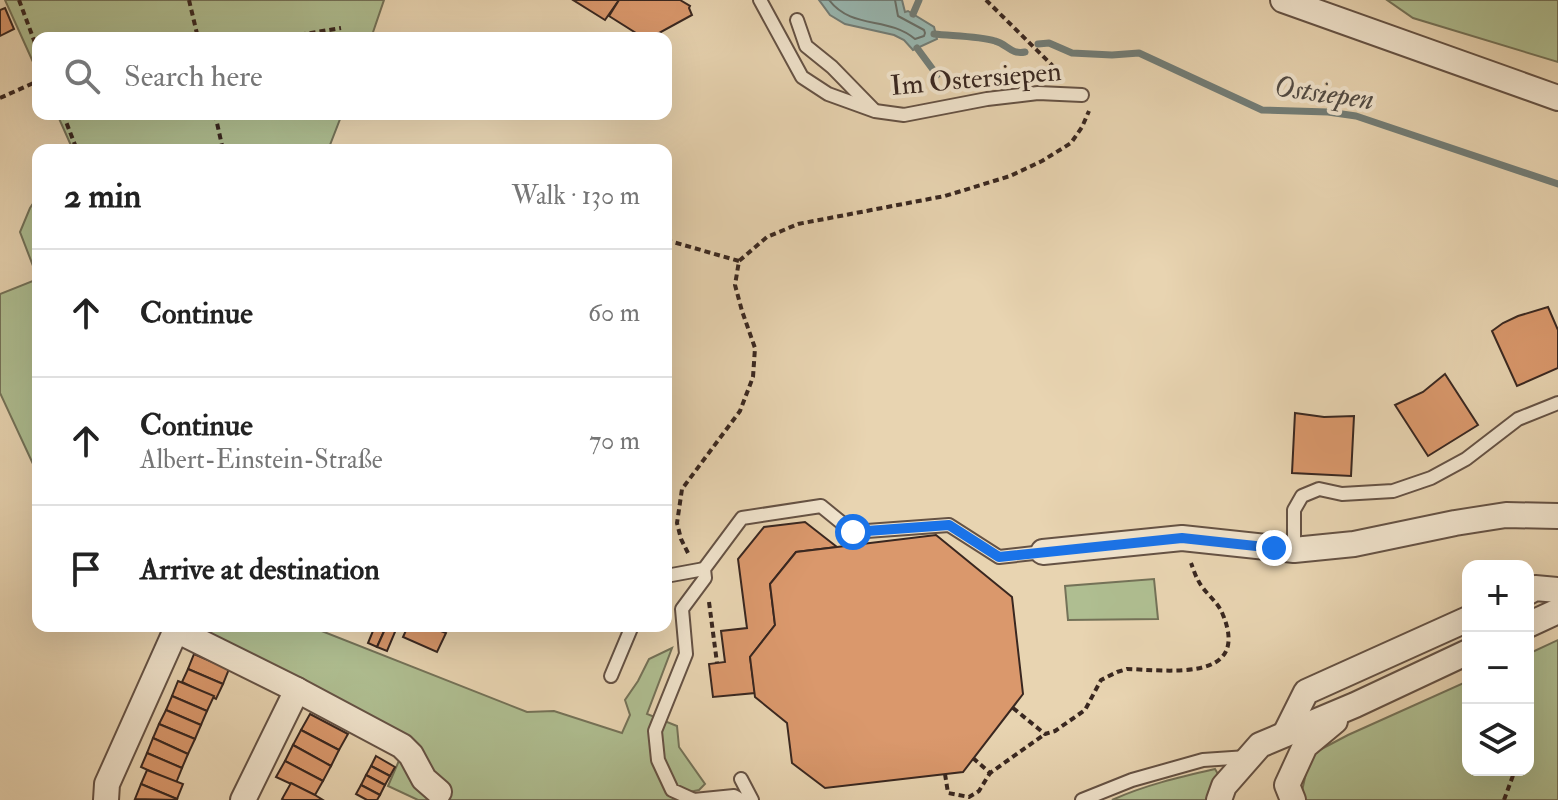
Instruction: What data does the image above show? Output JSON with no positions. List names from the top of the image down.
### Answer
{
  "streets": {
    "lane": ["Im Ostersiepen"]
  },
  "water": ["Ostsiepen"],
  "page": {
    "search": "Search here",
    "heading": ["2 min", "Walk · 130 m"],
    "list": [
      ["Continue", "60 m"],
      ["Continue", "Albert-Einstein-Straße", "70 m"],
      "Arrive at destination"
    ],
    "map_buttons": ["+", "−"]
  }
}
